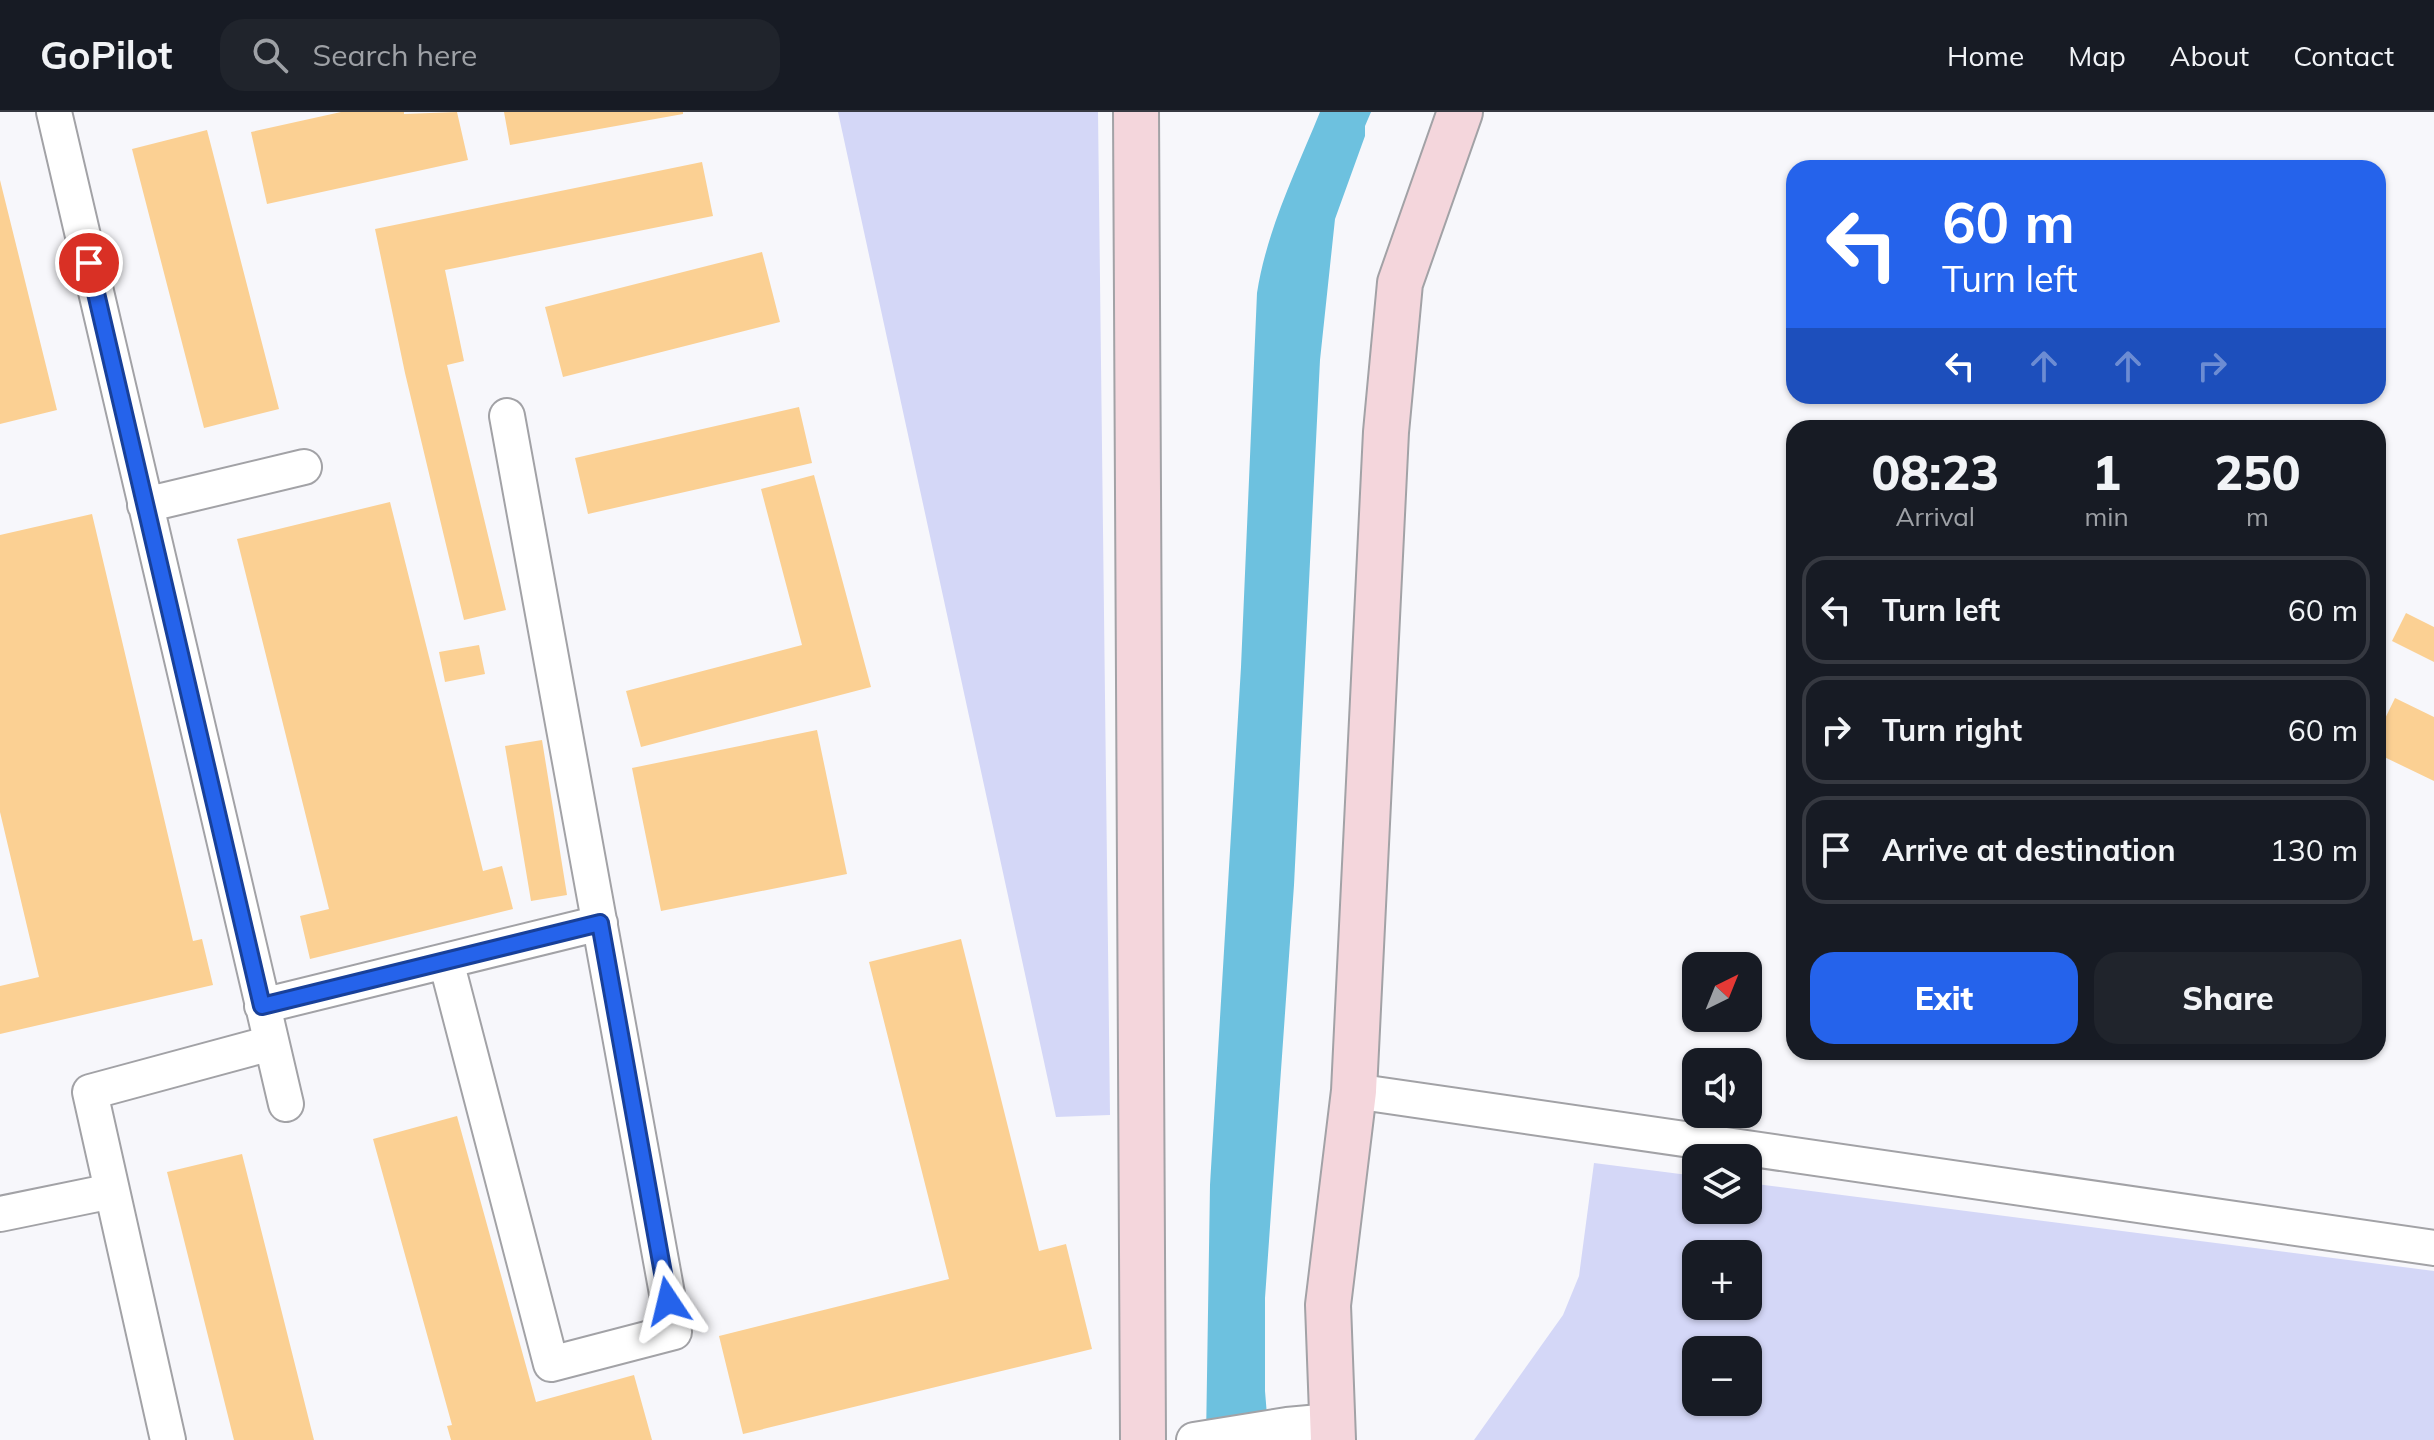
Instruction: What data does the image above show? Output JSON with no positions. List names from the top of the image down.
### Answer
{
  "north": "top right",
  "page": {
    "header": "GoPilot",
    "search": "Search here",
    "nav": [
      "Home",
      "Map",
      "About",
      "Contact"
    ],
    "turn": ["60 m", "Turn left"],
    "eta": [
      "08:23",
      "Arrival",
      "1",
      "min",
      "250",
      "m"
    ],
    "list": [
      {
        "name": "Turn left",
        "value": "60 m"
      },
      {
        "name": "Turn right",
        "value": "60 m"
      },
      {
        "name": "Arrive at destination",
        "value": "130 m"
      }
    ],
    "buttons": ["Exit", "Share"],
    "map_buttons": ["+", "−"]
  }
}
